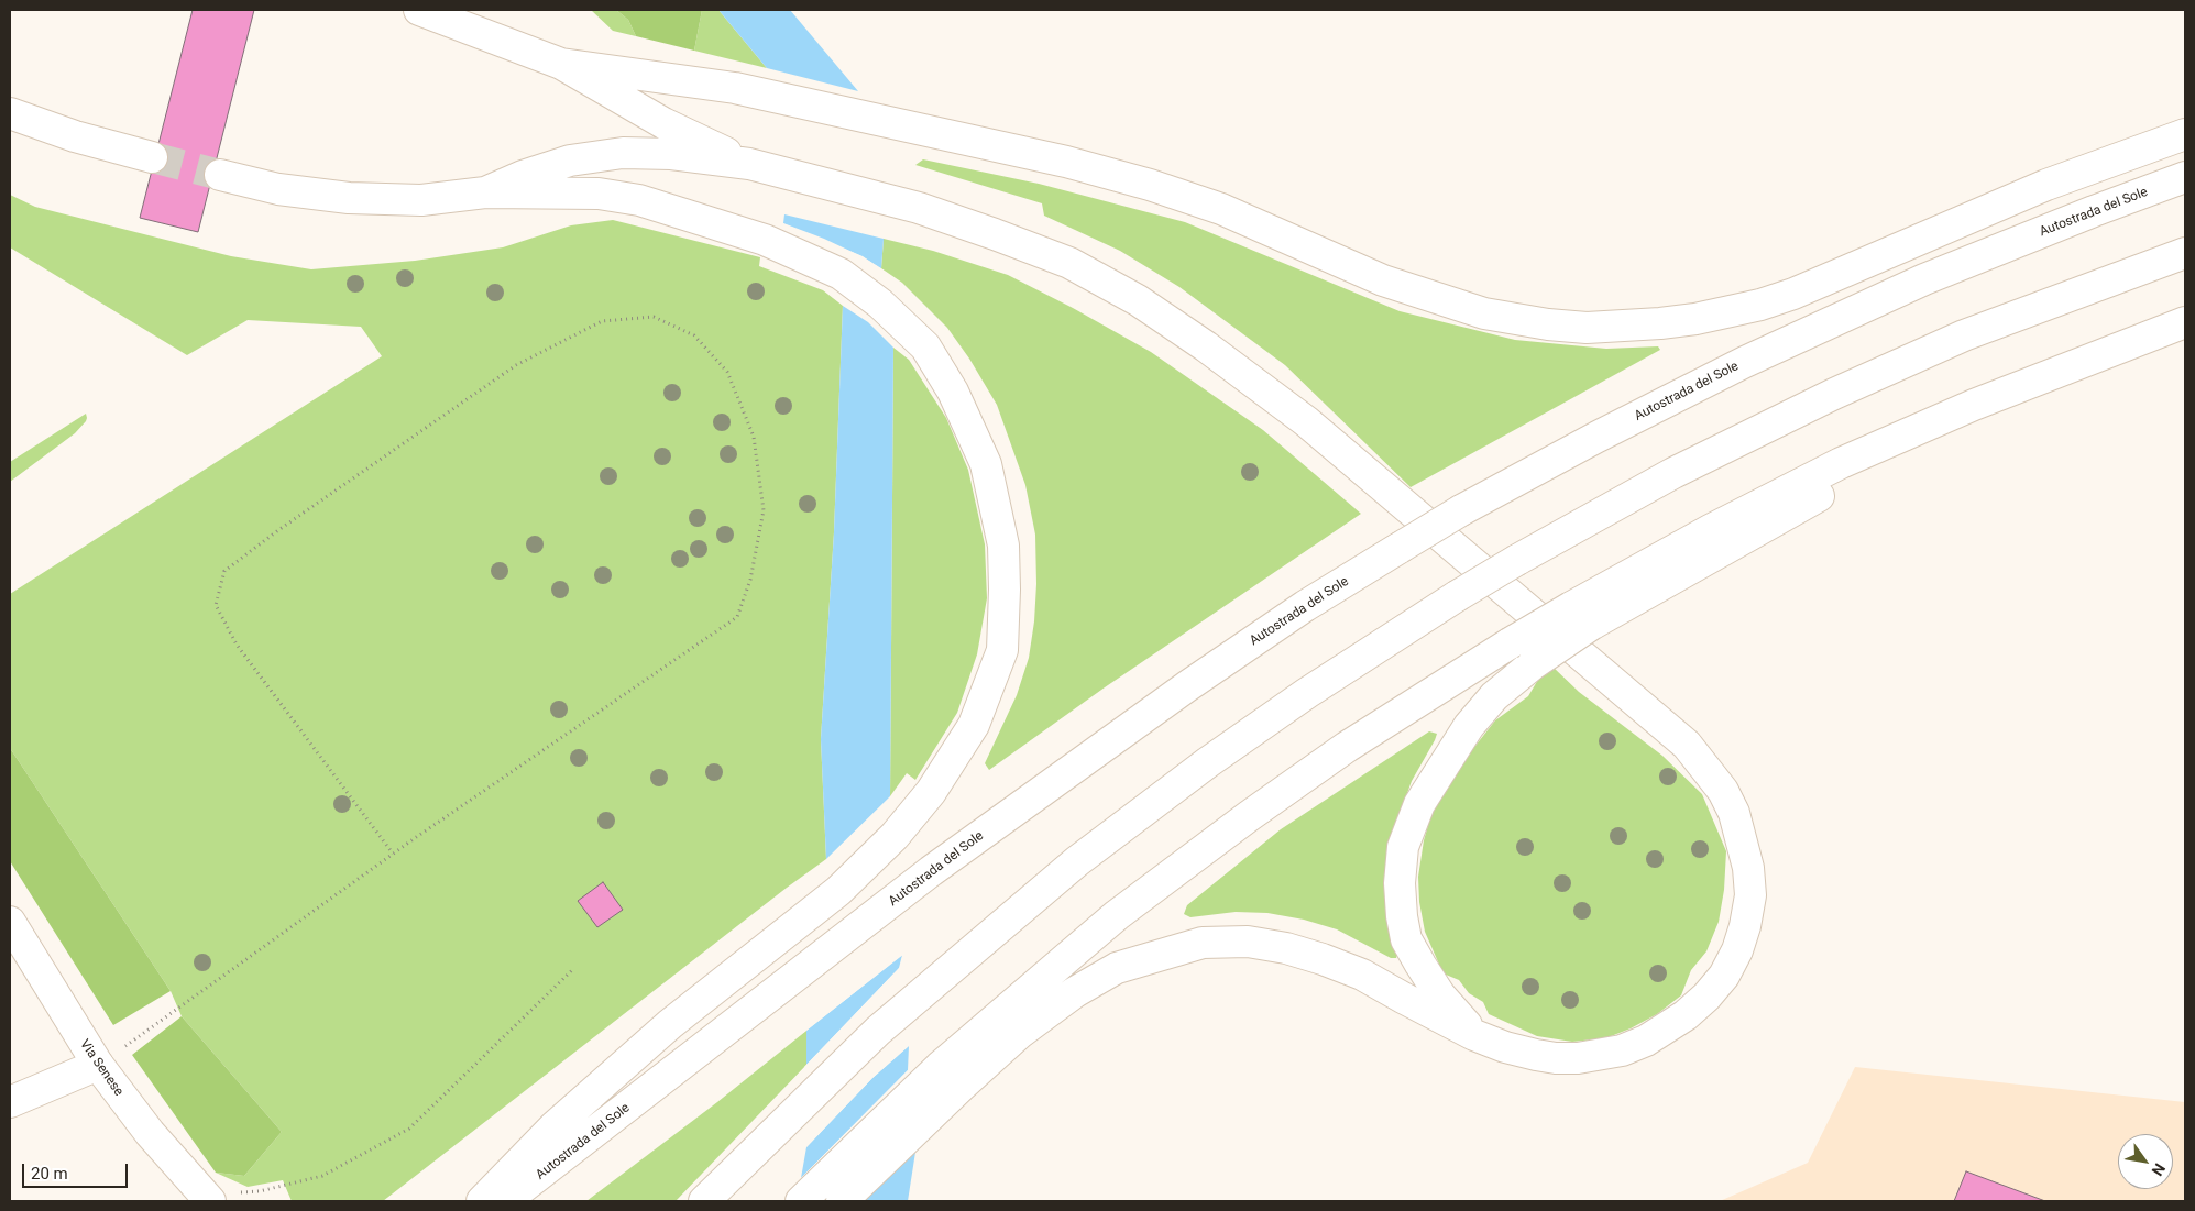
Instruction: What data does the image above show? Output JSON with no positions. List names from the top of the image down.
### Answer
{
  "streets": {
    "main road": ["Autostrada del Sole", "Via Senese"]
  },
  "scale_bar": "20 m",
  "north": "bottom right"
}
